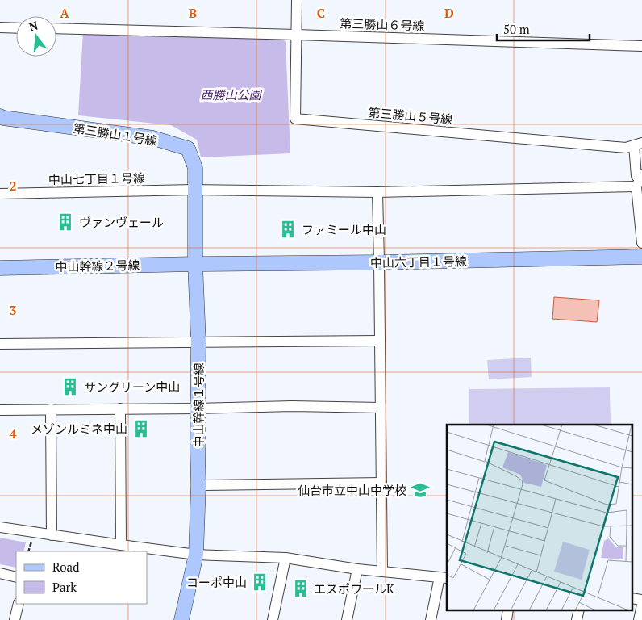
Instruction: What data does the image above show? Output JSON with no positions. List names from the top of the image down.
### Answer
{
  "streets": {
    "street": [
      "第三勝山６号線",
      "第三勝山５号線",
      "第三勝山１号線",
      "中山七丁目１号線",
      "中山六丁目１号線",
      "中山幹線２号線",
      "中山幹線１号線"
    ]
  },
  "crossings": [
    ["第三勝山６号線", "第三勝山５号線"],
    ["第三勝山１号線", "中山七丁目１号線"],
    ["第三勝山１号線", "中山幹線１号線"],
    ["中山七丁目１号線", "中山幹線１号線"],
    ["中山六丁目１号線", "中山幹線２号線"],
    ["中山六丁目１号線", "中山幹線１号線"],
    ["中山幹線２号線", "中山幹線１号線"]
  ],
  "parks": ["西勝山公園"],
  "places": {
    "building": [
      "ヴァンヴェール",
      "ファミール中山",
      "サングリーン中山",
      "メゾンルミネ中山",
      "コーポ中山",
      "エスポワールK"
    ],
    "school or university": ["仙台市立中山中学校"]
  },
  "legend": ["Road", "Park"],
  "scale_bar": "50 m",
  "north": "top",
  "grid": {
    "columns": [
      "A",
      "B",
      "C",
      "D"
    ],
    "rows": ["2", "3", "4"]
  }
}
